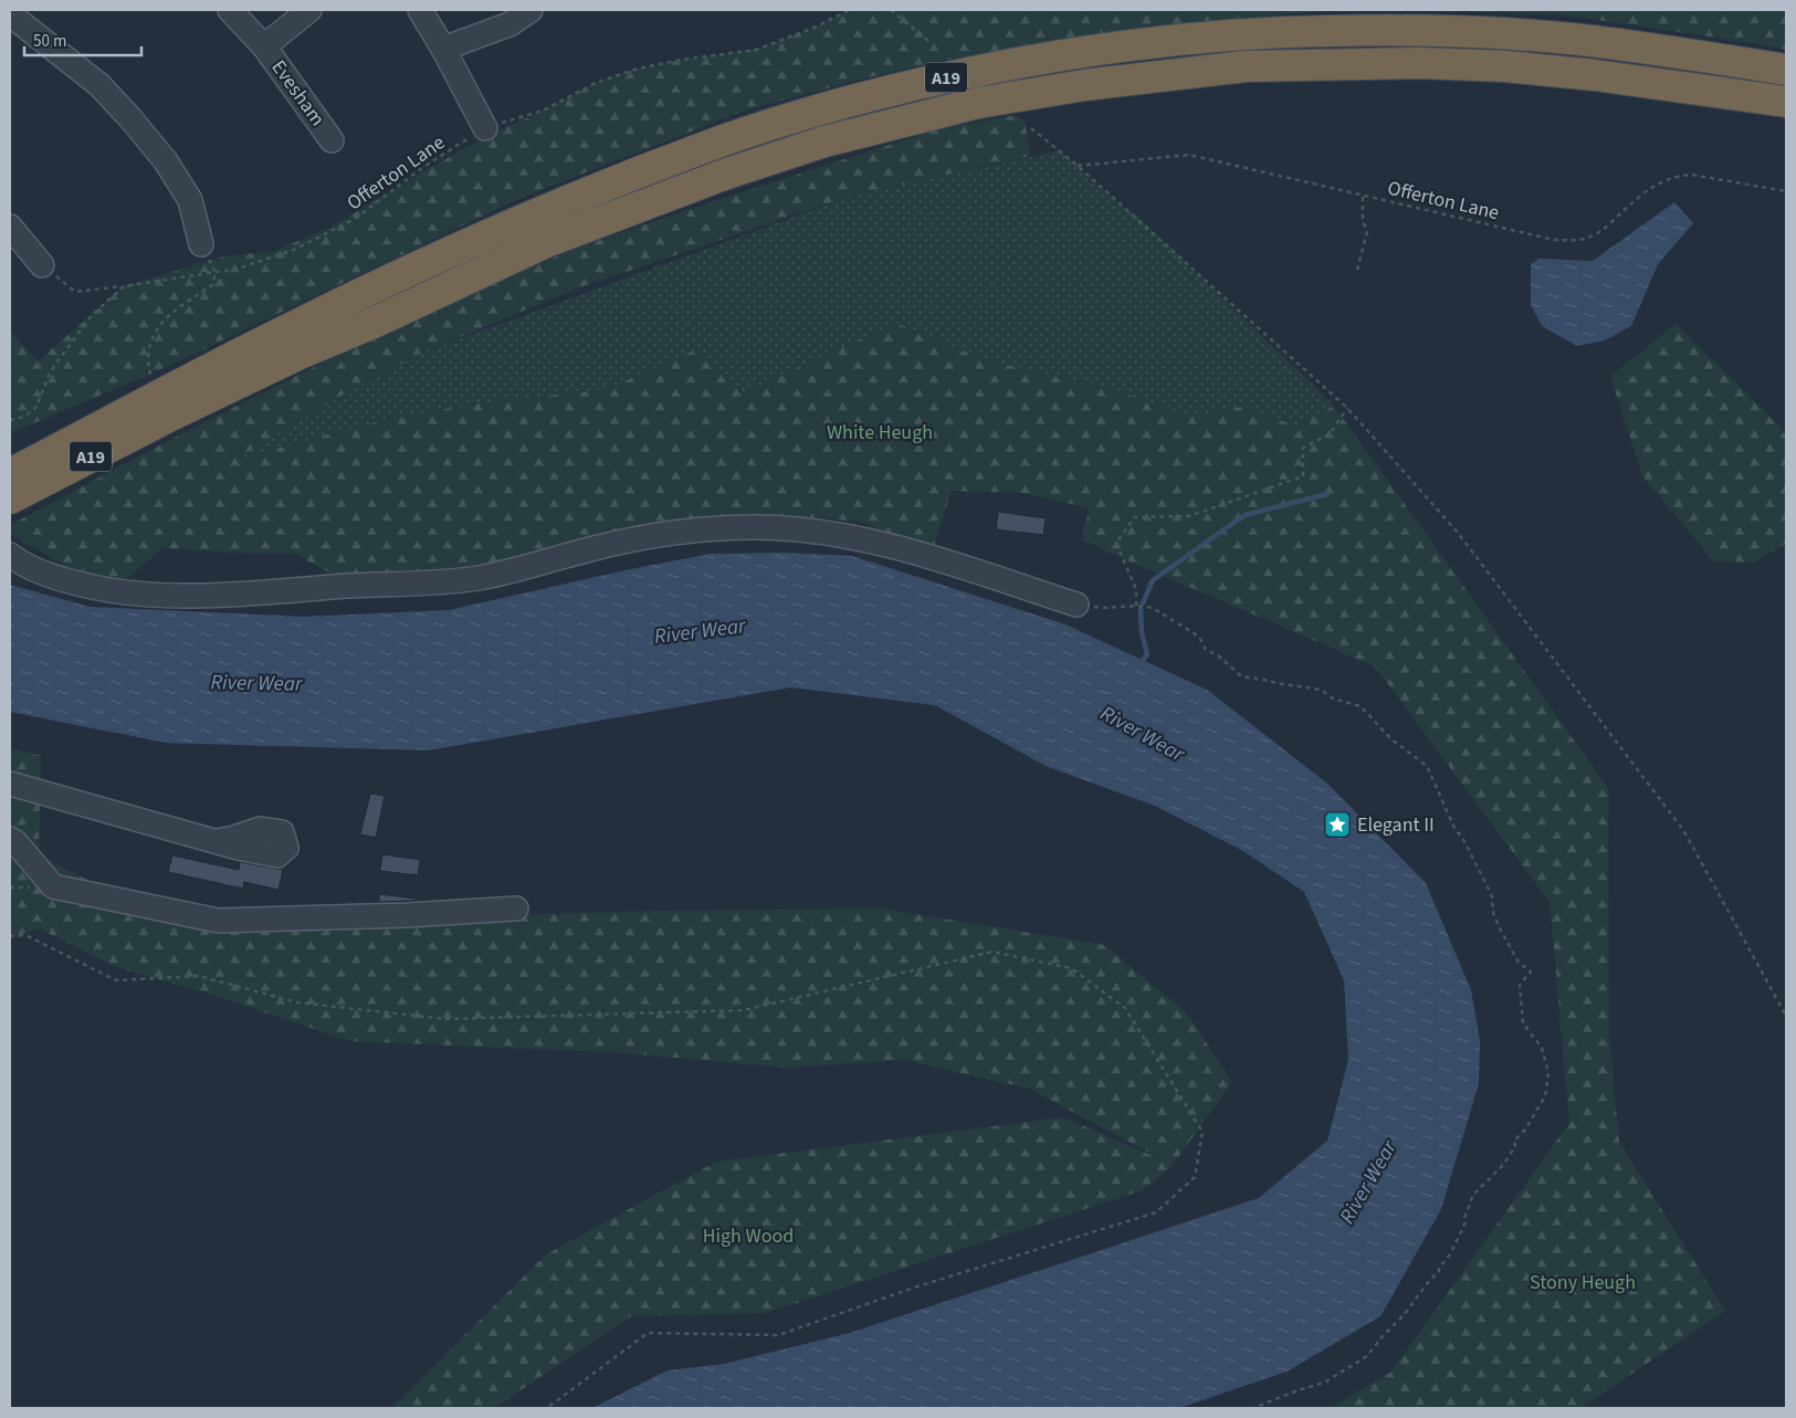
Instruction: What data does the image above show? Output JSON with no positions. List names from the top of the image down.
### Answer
{
  "streets": {
    "highway": ["A19"],
    "street": ["Evesham"],
    "path": ["Offerton Lane"]
  },
  "water": ["River Wear"],
  "parks": ["White Heugh", "High Wood", "Stony Heugh"],
  "places": {
    "place": ["Elegant II"]
  },
  "scale_bar": "50 m"
}
